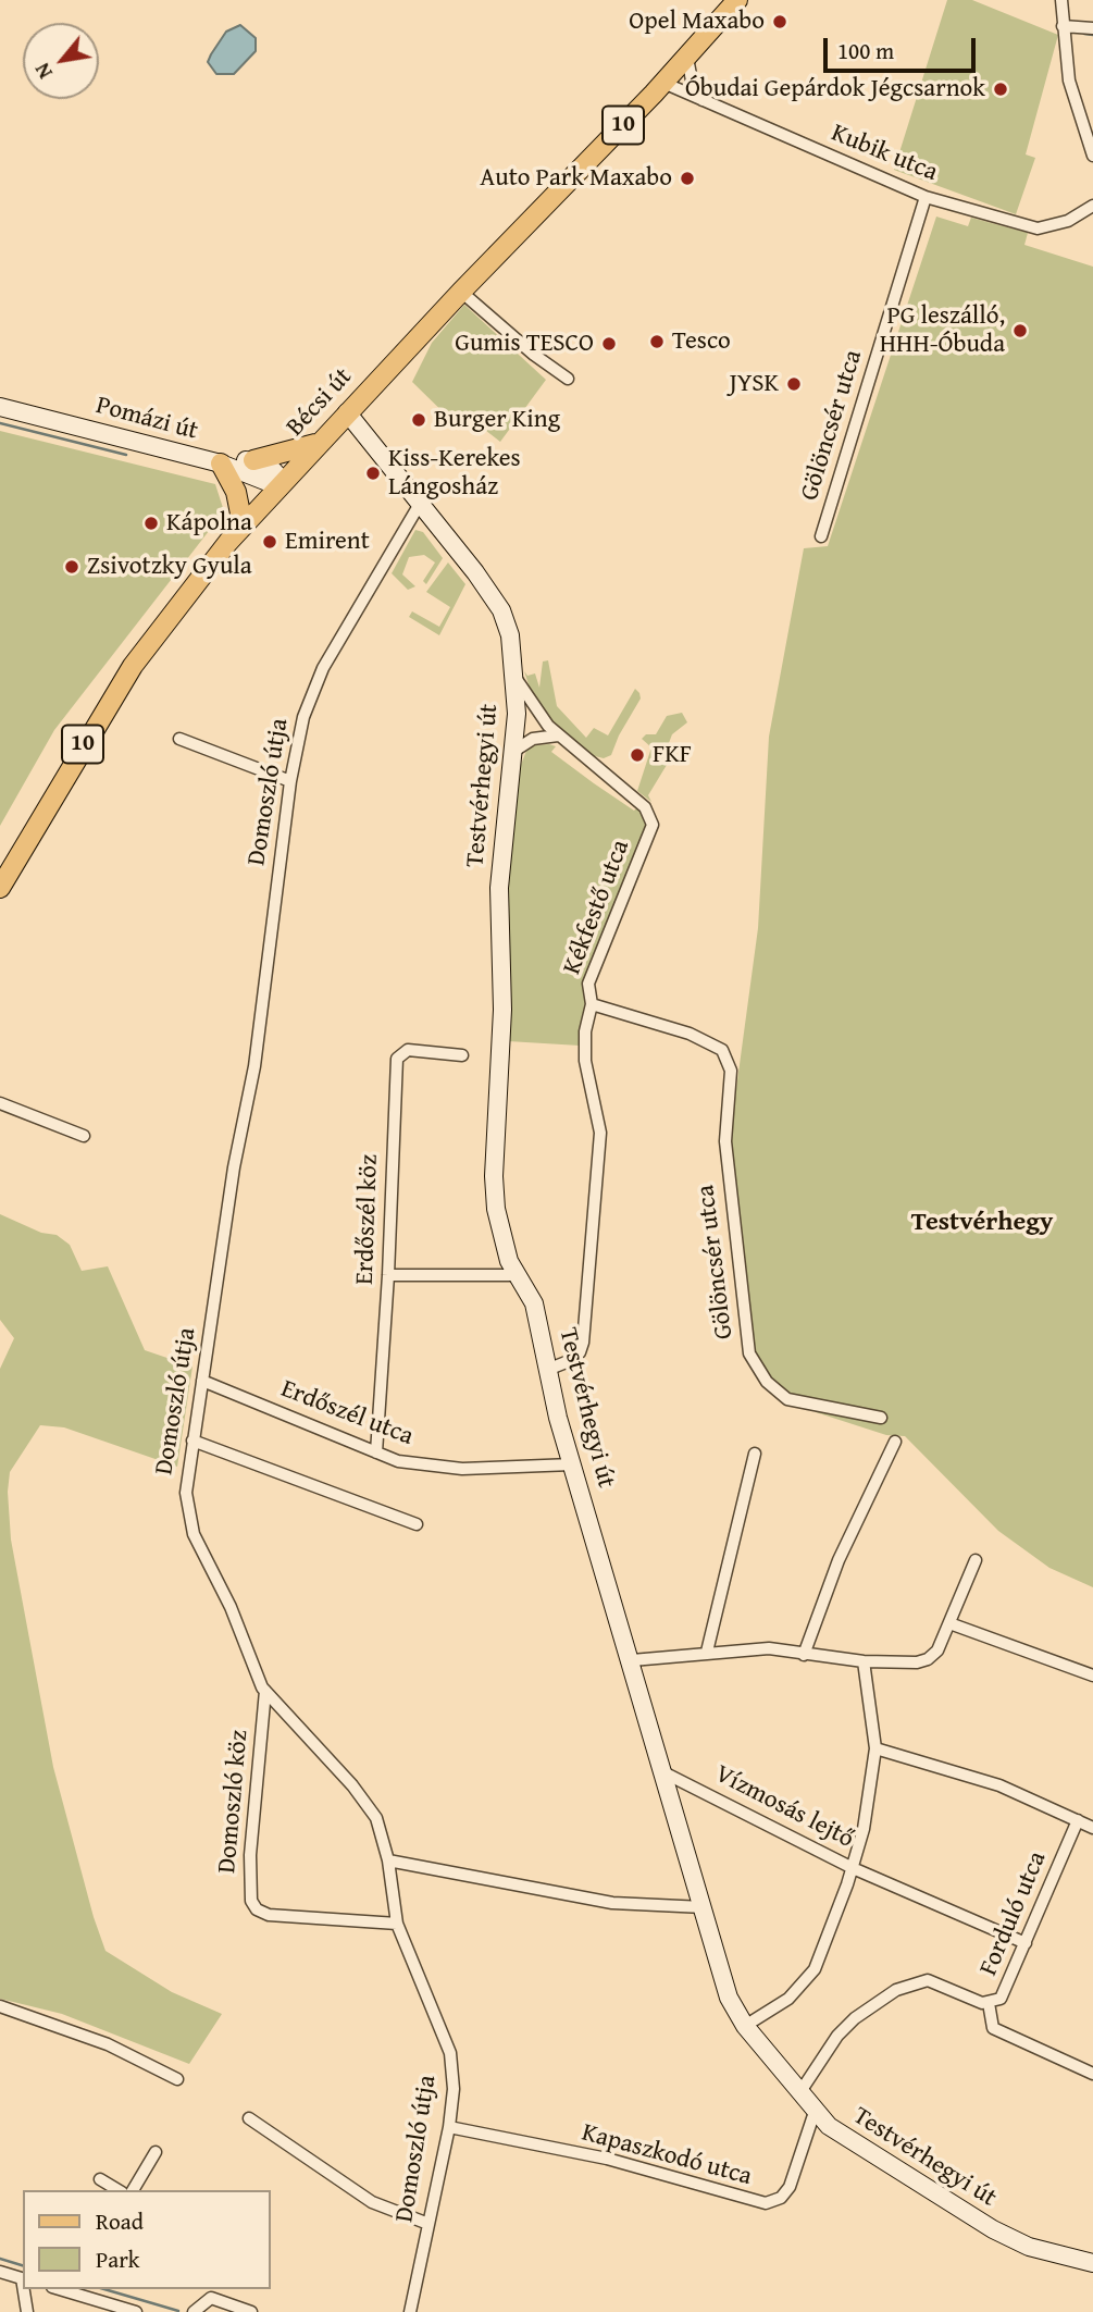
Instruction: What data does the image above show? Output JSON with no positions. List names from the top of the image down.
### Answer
{
  "streets": {
    "main road": ["10", "Bécsi út"],
    "street": [
      "Kubik utca",
      "Pomázi út",
      "Gölöncsér utca",
      "Testvérhegyi út",
      "Domoszló útja",
      "Kékfestő utca",
      "Erdőszél köz",
      "Erdőszél utca",
      "Domoszló köz",
      "Vízmosás lejtő",
      "Forduló utca",
      "Kapaszkodó utca"
    ]
  },
  "crossings": [
    ["Kubik utca", "Bécsi út"],
    ["Kubik utca", "Gölöncsér utca"],
    ["Bécsi út", "Pomázi út"],
    ["Bécsi út", "Testvérhegyi út"],
    ["Gölöncsér utca", "Kékfestő utca"],
    ["Testvérhegyi út", "Domoszló útja"],
    ["Testvérhegyi út", "Kékfestő utca"],
    ["Testvérhegyi út", "Erdőszél utca"],
    ["Testvérhegyi út", "Vízmosás lejtő"],
    ["Testvérhegyi út", "Forduló utca"],
    ["Testvérhegyi út", "Kapaszkodó utca"],
    ["Domoszló útja", "Erdőszél utca"],
    ["Domoszló útja", "Domoszló köz"],
    ["Domoszló útja", "Kapaszkodó utca"],
    ["Erdőszél köz", "Erdőszél utca"]
  ],
  "districts": ["Testvérhegy"],
  "places": [
    "Opel Maxabo",
    "Óbudai Gepárdok Jégcsarnok",
    "Auto Park Maxabo",
    "PG leszálló, HHH-Óbuda",
    "Tesco",
    "Gumis TESCO",
    "JYSK",
    "Burger King",
    "Kiss-Kerekes Lángosház",
    "Kápolna",
    "Emirent",
    "Zsivotzky Gyula",
    "FKF"
  ],
  "legend": ["Road", "Park"],
  "scale_bar": "100 m",
  "north": "bottom left"
}
